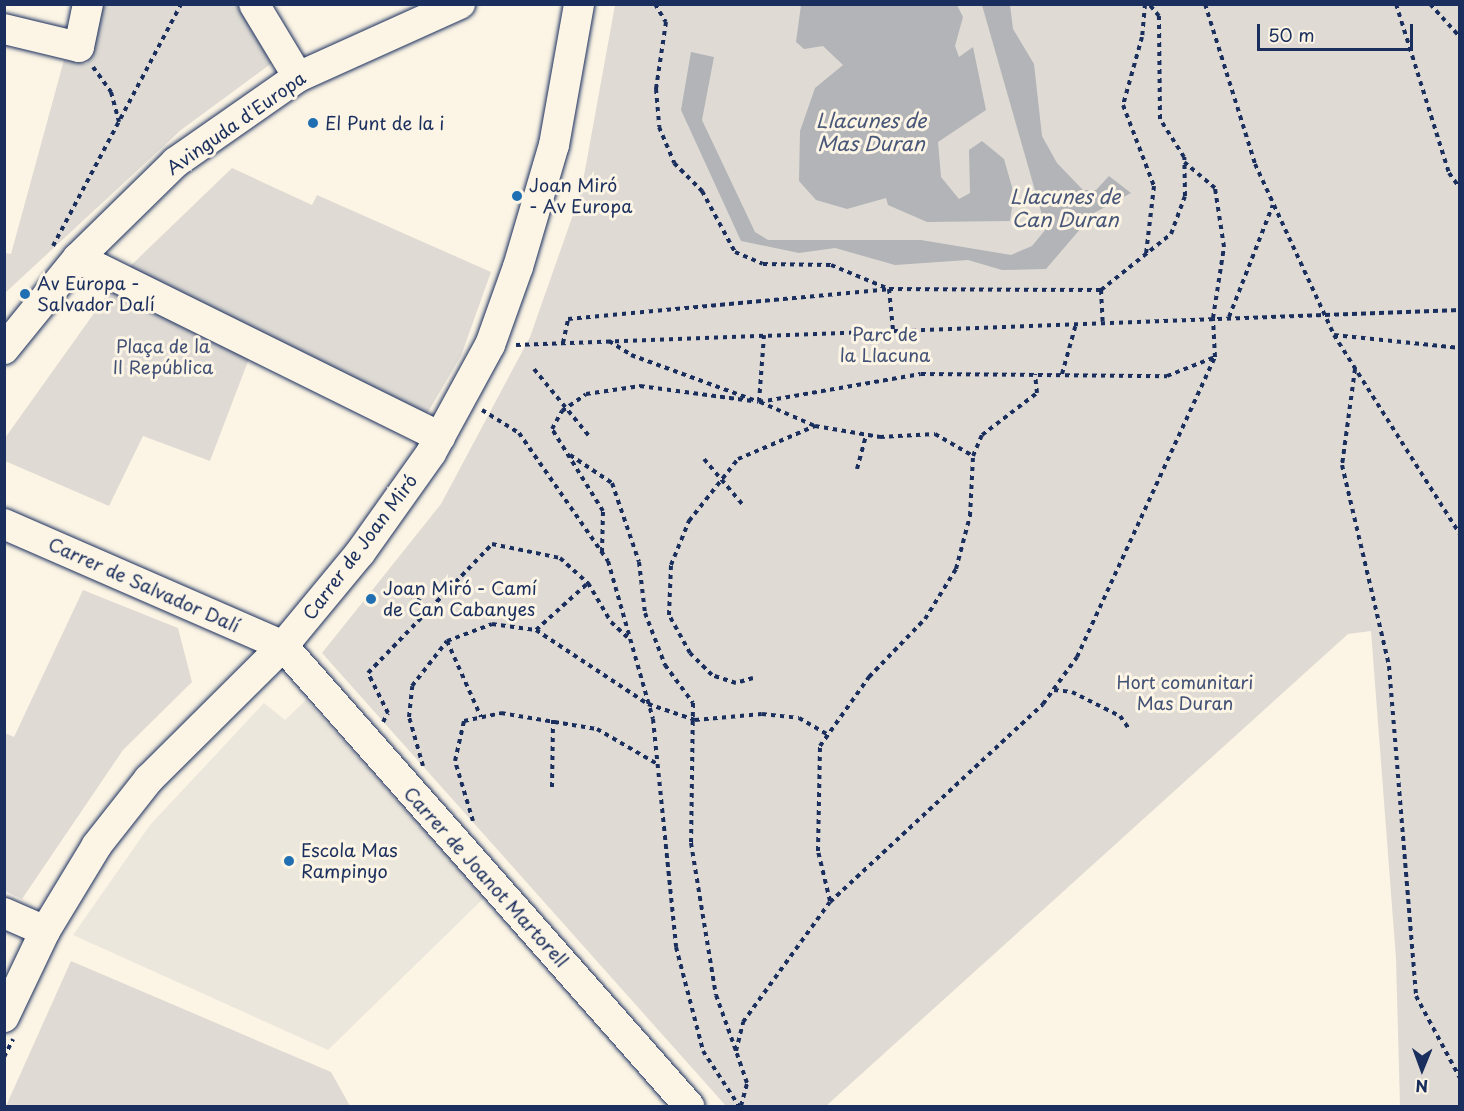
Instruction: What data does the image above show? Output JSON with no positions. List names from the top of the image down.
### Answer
{
  "streets": {
    "street": [
      "Avinguda d'Europa",
      "Carrer de Joan Miró",
      "Carrer de Salvador Dalí",
      "Carrer de Joanot Martorell"
    ]
  },
  "crossings": [
    ["Carrer de Joan Miró", "Carrer de Salvador Dalí"],
    ["Carrer de Joan Miró", "Carrer de Joanot Martorell"],
    ["Carrer de Salvador Dalí", "Carrer de Joanot Martorell"]
  ],
  "water": ["Llacunes de Mas Duran", "Llacunes de Can Duran"],
  "parks": ["Parc de la Llacuna", "Plaça de la II República", "Hort comunitari Mas Duran"],
  "places": [
    "El Punt de la i",
    "Joan Miró - Av Europa",
    "Av Europa - Salvador Dalí",
    "Joan Miró - Camí de Can Cabanyes",
    "Escola Mas Rampinyo"
  ],
  "scale_bar": "50 m",
  "north": "bottom"
}
